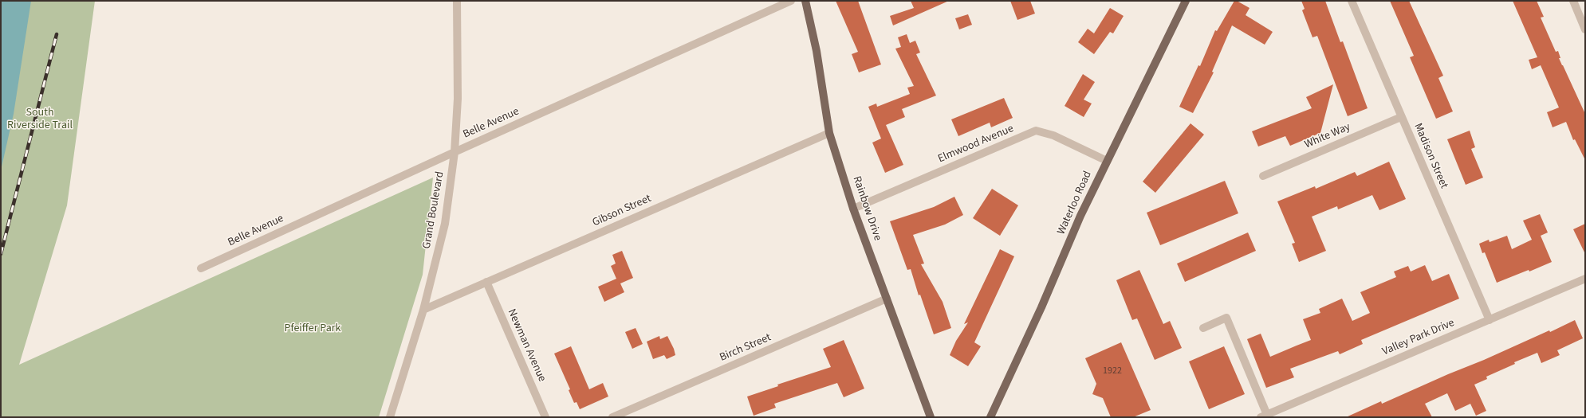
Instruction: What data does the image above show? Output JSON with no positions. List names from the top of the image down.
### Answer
{
  "streets": {
    "main road": ["Waterloo Road", "Rainbow Drive"],
    "street": [
      "Belle Avenue",
      "White Way",
      "Elmwood Avenue",
      "Madison Street",
      "Grand Boulevard",
      "Gibson Street",
      "Valley Park Drive",
      "Newman Avenue",
      "Birch Street"
    ]
  },
  "crossings": [
    ["Belle Avenue", "Grand Boulevard"],
    ["White Way", "Madison Street"],
    ["Elmwood Avenue", "Waterloo Road"],
    ["Elmwood Avenue", "Rainbow Drive"],
    ["Madison Street", "Valley Park Drive"],
    ["Rainbow Drive", "Gibson Street"],
    ["Rainbow Drive", "Birch Street"],
    ["Grand Boulevard", "Gibson Street"],
    ["Gibson Street", "Newman Avenue"]
  ],
  "parks": ["South Riverside Trail", "Pfeiffer Park"],
  "house_numbers": ["1922"]
}
